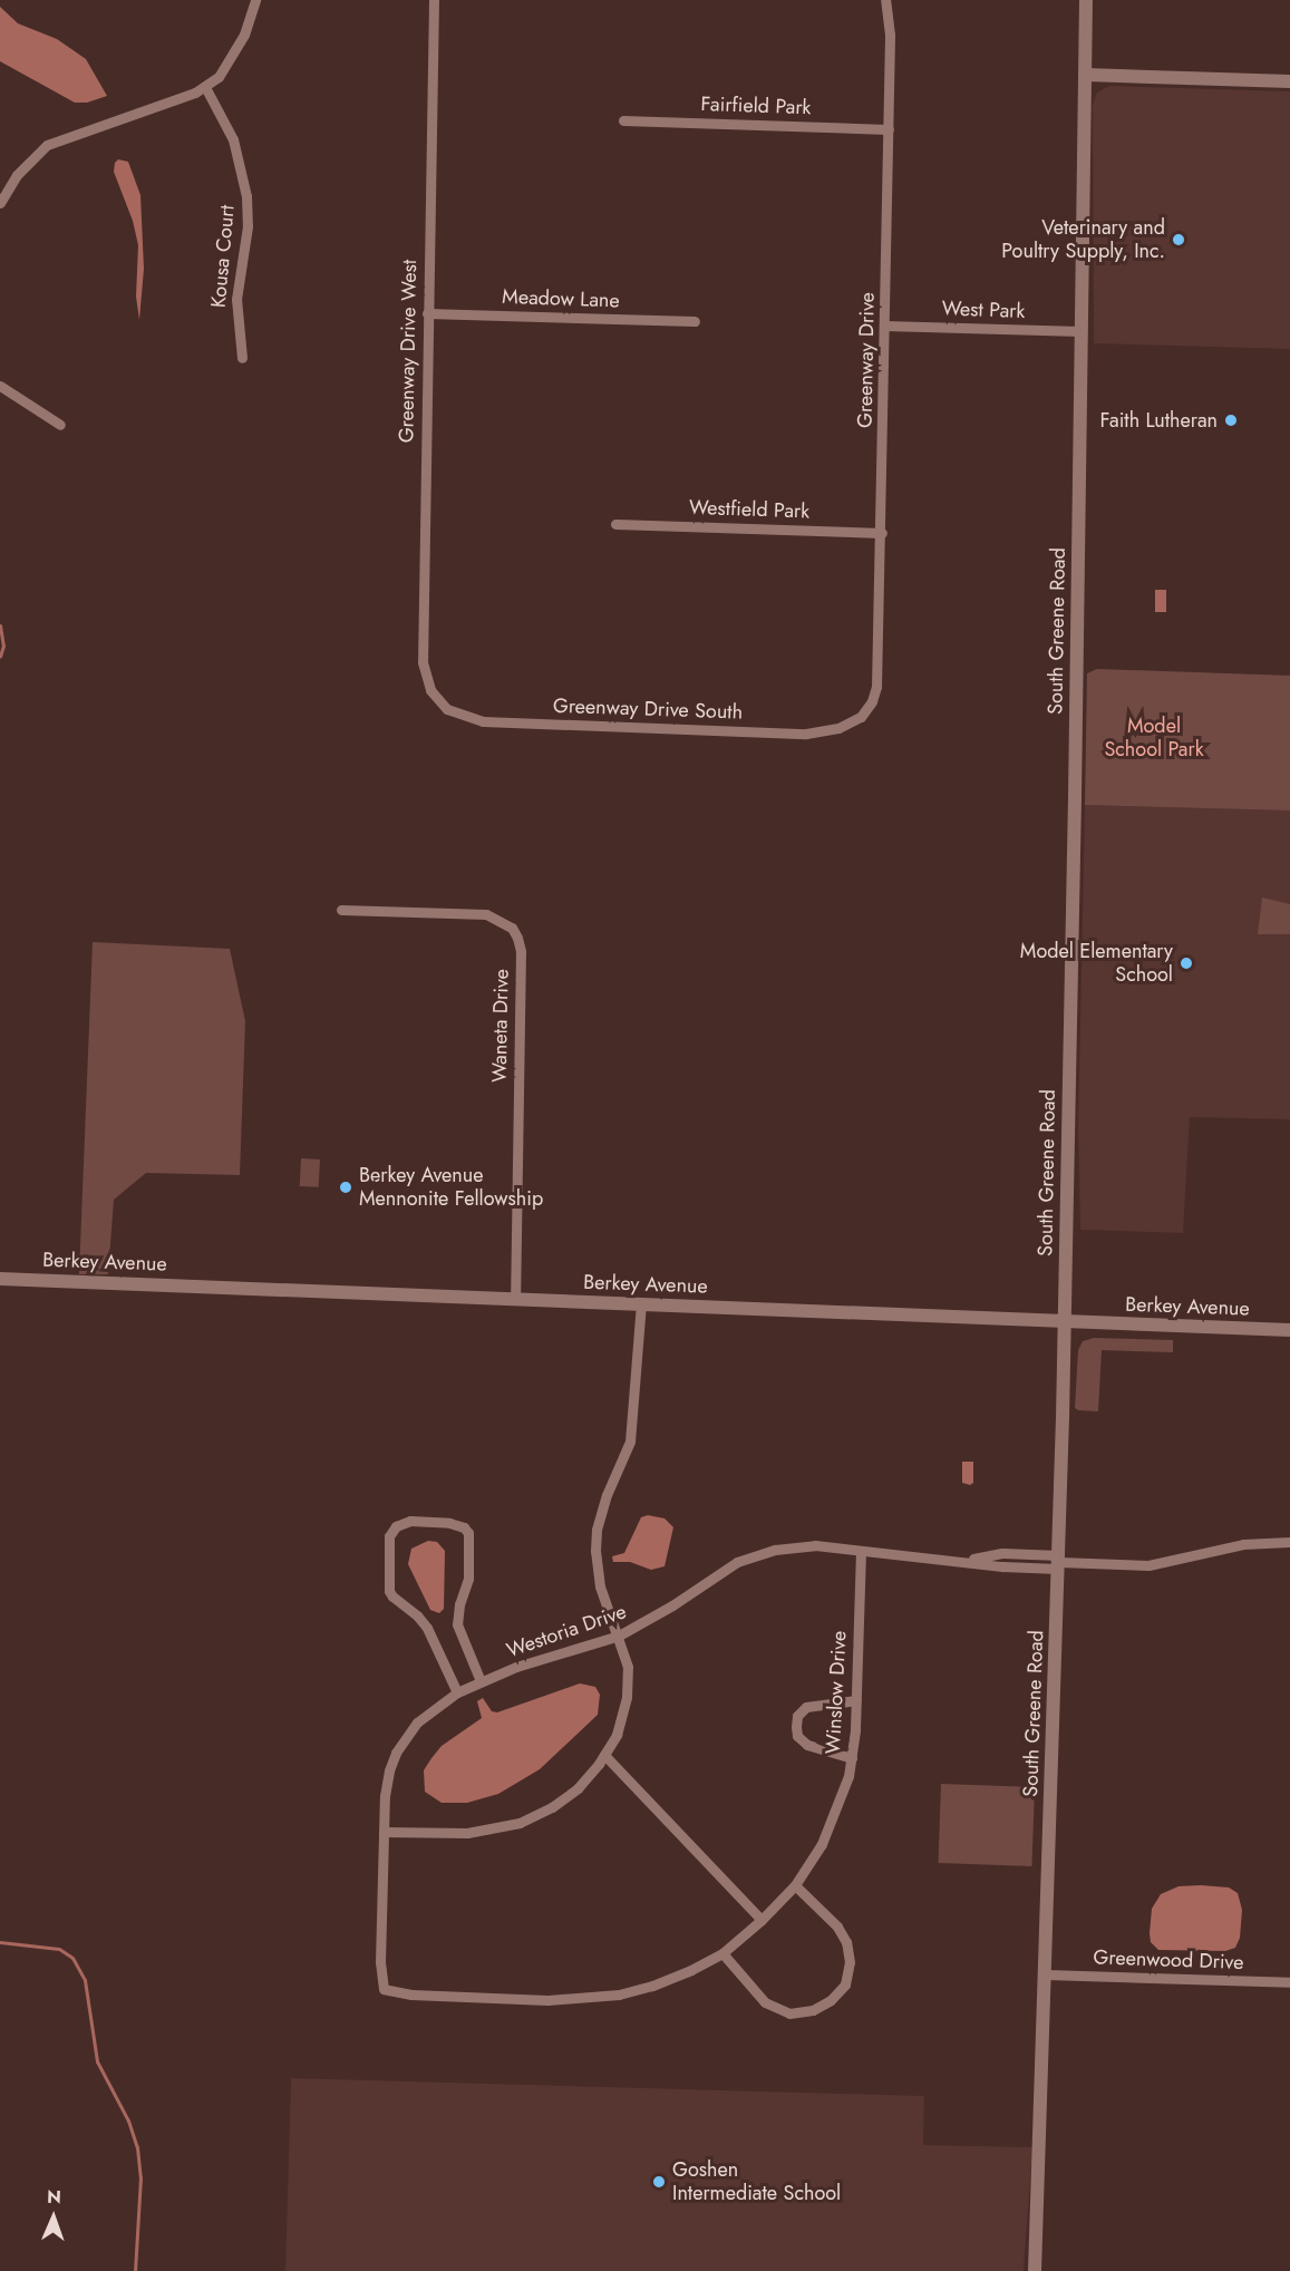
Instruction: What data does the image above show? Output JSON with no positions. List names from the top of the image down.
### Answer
{
  "streets": {
    "street": [
      "Fairfield Park",
      "Kousa Court",
      "Meadow Lane",
      "West Park",
      "Greenway Drive West",
      "Greenway Drive",
      "Westfield Park",
      "South Greene Road",
      "Greenway Drive South",
      "Waneta Drive",
      "Berkey Avenue",
      "Westoria Drive",
      "Winslow Drive",
      "Greenwood Drive"
    ]
  },
  "crossings": [
    ["Fairfield Park", "Greenway Drive"],
    ["Meadow Lane", "Greenway Drive West"],
    ["West Park", "Greenway Drive"],
    ["West Park", "South Greene Road"],
    ["Greenway Drive West", "Greenway Drive South"],
    ["Greenway Drive", "Westfield Park"],
    ["Greenway Drive", "Greenway Drive South"],
    ["South Greene Road", "Berkey Avenue"],
    ["South Greene Road", "Westoria Drive"],
    ["South Greene Road", "Greenwood Drive"],
    ["Waneta Drive", "Berkey Avenue"],
    ["Westoria Drive", "Winslow Drive"]
  ],
  "parks": ["Model School Park"],
  "places": [
    "Veterinary and Poultry Supply, Inc.",
    "Faith Lutheran",
    "Model Elementary School",
    "Berkey Avenue Mennonite Fellowship",
    "Goshen Intermediate School"
  ],
  "north": "top"
}
